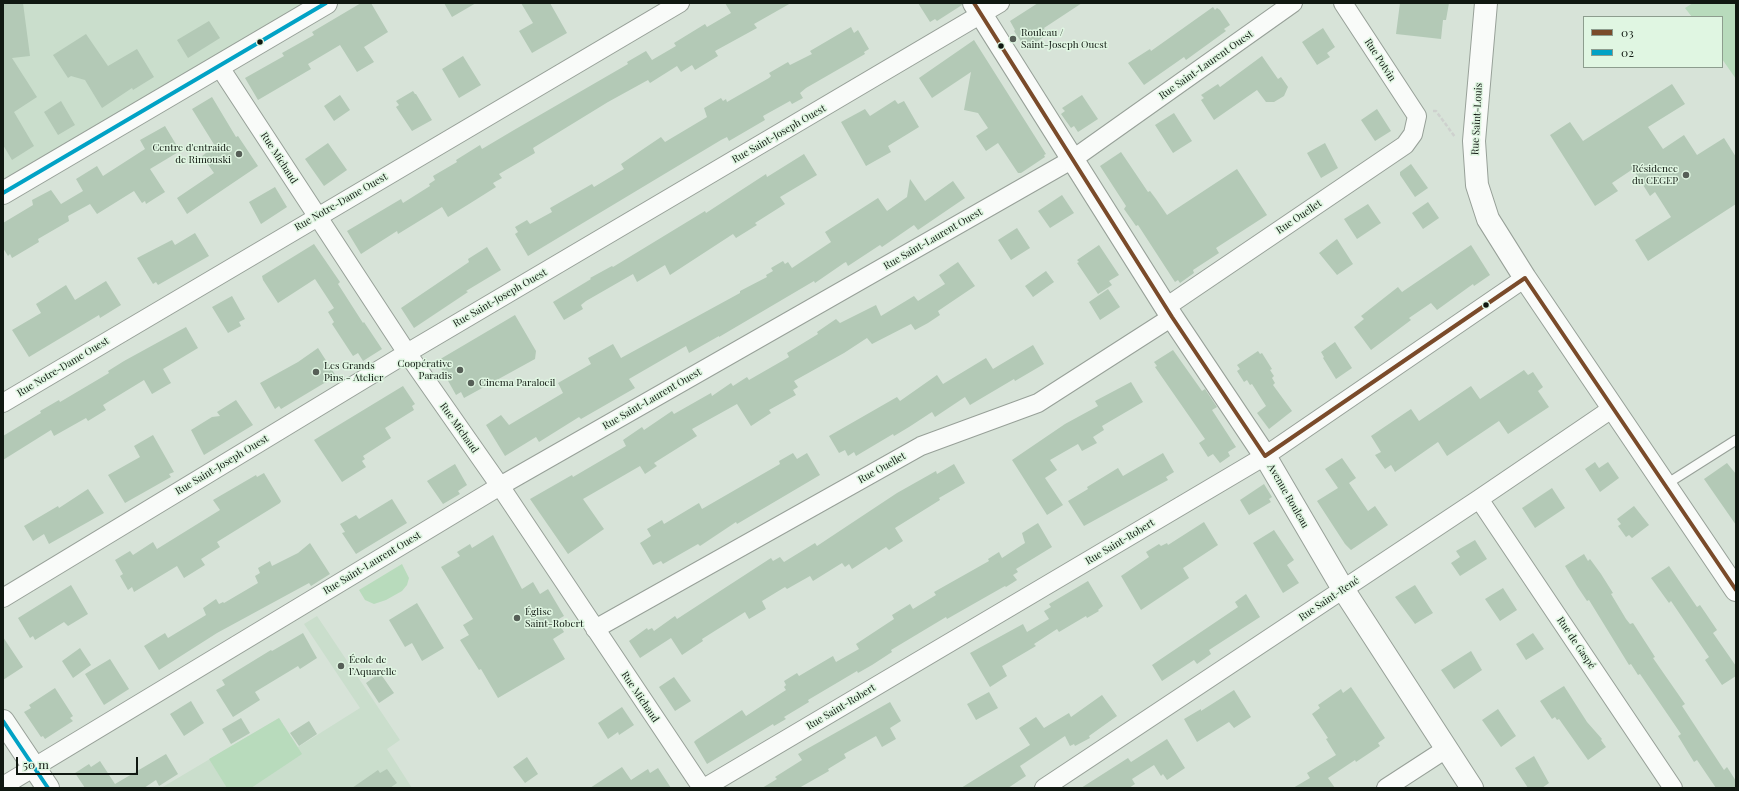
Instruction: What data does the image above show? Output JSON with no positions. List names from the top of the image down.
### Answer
{
  "streets": {
    "street": [
      "Rue Potvin",
      "Rue Saint-Laurent Ouest",
      "Rue Saint-Louis",
      "Rue Saint-Joseph Ouest",
      "Rue Michaud",
      "Rue Notre-Dame Ouest",
      "Rue Ouellet",
      "Avenue Rouleau",
      "Rue Saint-Robert",
      "Rue Saint-René",
      "Rue de Gaspé"
    ]
  },
  "crossings": [
    ["Rue Potvin", "Rue Ouellet"],
    ["Rue Saint-Laurent Ouest", "Rue Michaud"],
    ["Rue Saint-Laurent Ouest", "Avenue Rouleau"],
    ["Rue Saint-Louis", "Rue Saint-Robert"],
    ["Rue Saint-Louis", "Rue Saint-René"],
    ["Rue Saint-Joseph Ouest", "Rue Michaud"],
    ["Rue Saint-Joseph Ouest", "Avenue Rouleau"],
    ["Rue Michaud", "Rue Notre-Dame Ouest"],
    ["Rue Michaud", "Rue Ouellet"],
    ["Rue Michaud", "Rue Saint-Robert"],
    ["Rue Ouellet", "Avenue Rouleau"],
    ["Avenue Rouleau", "Rue Saint-Robert"],
    ["Avenue Rouleau", "Rue Saint-René"],
    ["Rue Saint-René", "Rue de Gaspé"]
  ],
  "places": [
    "Rouleau / Saint-Joseph Ouest",
    "Centre d'entraide de Rimouski",
    "Résidence du CEGEP",
    "Coopérative Paradis",
    "Les Grands Pins - Atelier",
    "Cinema Paraloeil",
    "Église Saint-Robert",
    "École de l’Aquarelle"
  ],
  "lines": ["transit line 03", "transit line 02"],
  "legend": ["03", "02"],
  "scale_bar": "50 m"
}
